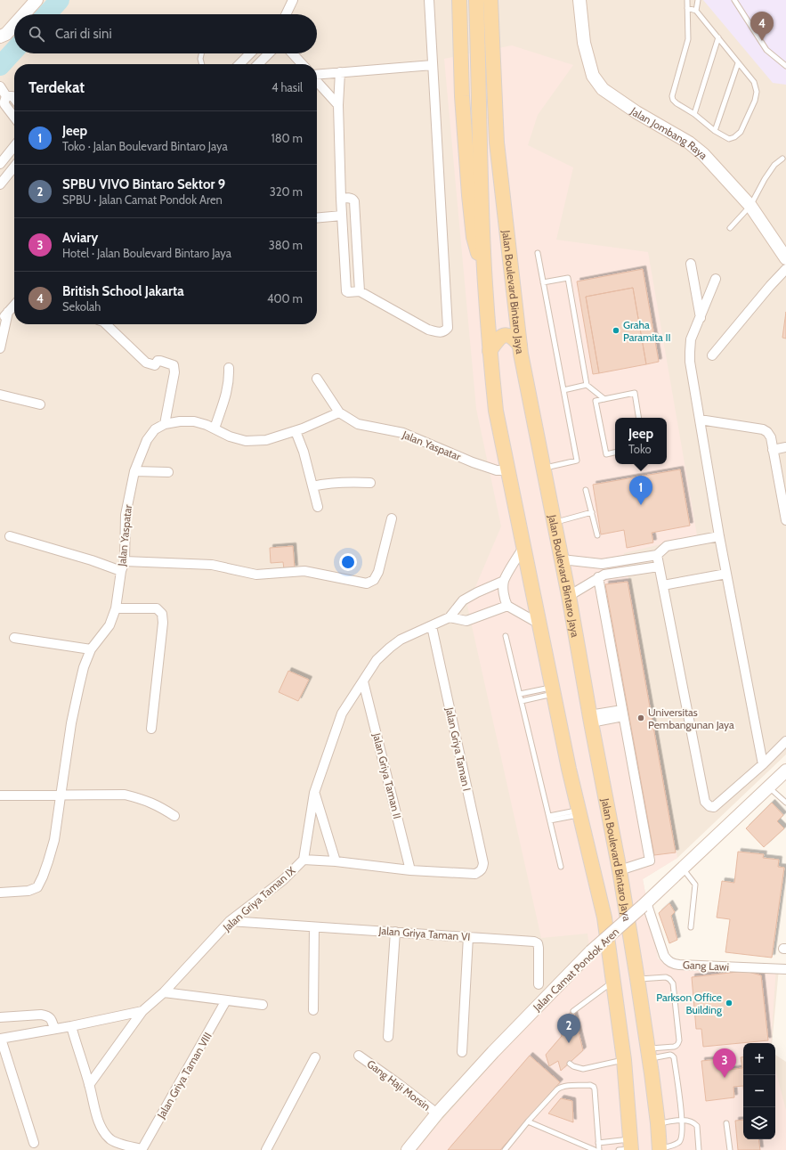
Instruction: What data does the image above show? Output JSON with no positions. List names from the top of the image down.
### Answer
{
  "streets": {
    "main road": ["Jalan Jombang Raya", "Jalan Boulevard Bintaro Jaya", "Jalan Camat Pondok Aren"],
    "street": [
      "Jalan Yaspatar",
      "Jalan Griya Taman I",
      "Jalan Griya Taman II",
      "Jalan Griya Taman IX",
      "Jalan Griya Taman VI",
      "Gang Lawi",
      "Jalan Griya Taman VIII",
      "Gang Haji Morsin"
    ]
  },
  "crossings": [
    ["Jalan Griya Taman I", "Jalan Griya Taman II"],
    ["Jalan Griya Taman I", "Jalan Griya Taman IX"],
    ["Jalan Griya Taman II", "Jalan Griya Taman IX"],
    ["Jalan Griya Taman IX", "Jalan Griya Taman VI"],
    ["Gang Lawi", "Jalan Camat Pondok Aren"],
    ["Jalan Camat Pondok Aren", "Gang Haji Morsin"]
  ],
  "places": ["Graha Paramita II", "Universitas Pembangunan Jaya", "Parkson Office Building"],
  "page": {
    "pins": [
      "4",
      "1",
      "2",
      "3"
    ],
    "search": "Cari di sini",
    "heading": ["Terdekat", "4 hasil"],
    "list": [
      {
        "mark": "1",
        "name": "Jeep",
        "note": "Toko · Jalan Boulevard Bintaro Jaya",
        "value": "180 m"
      },
      {
        "mark": "2",
        "name": "SPBU VIVO Bintaro Sektor 9",
        "note": "SPBU · Jalan Camat Pondok Aren",
        "value": "320 m"
      },
      {
        "mark": "3",
        "name": "Aviary",
        "note": "Hotel · Jalan Boulevard Bintaro Jaya",
        "value": "380 m"
      },
      {
        "mark": "4",
        "name": "British School Jakarta",
        "note": "Sekolah",
        "value": "400 m"
      }
    ],
    "popup": ["Jeep", "Toko"],
    "map_buttons": ["+", "−"]
  }
}
